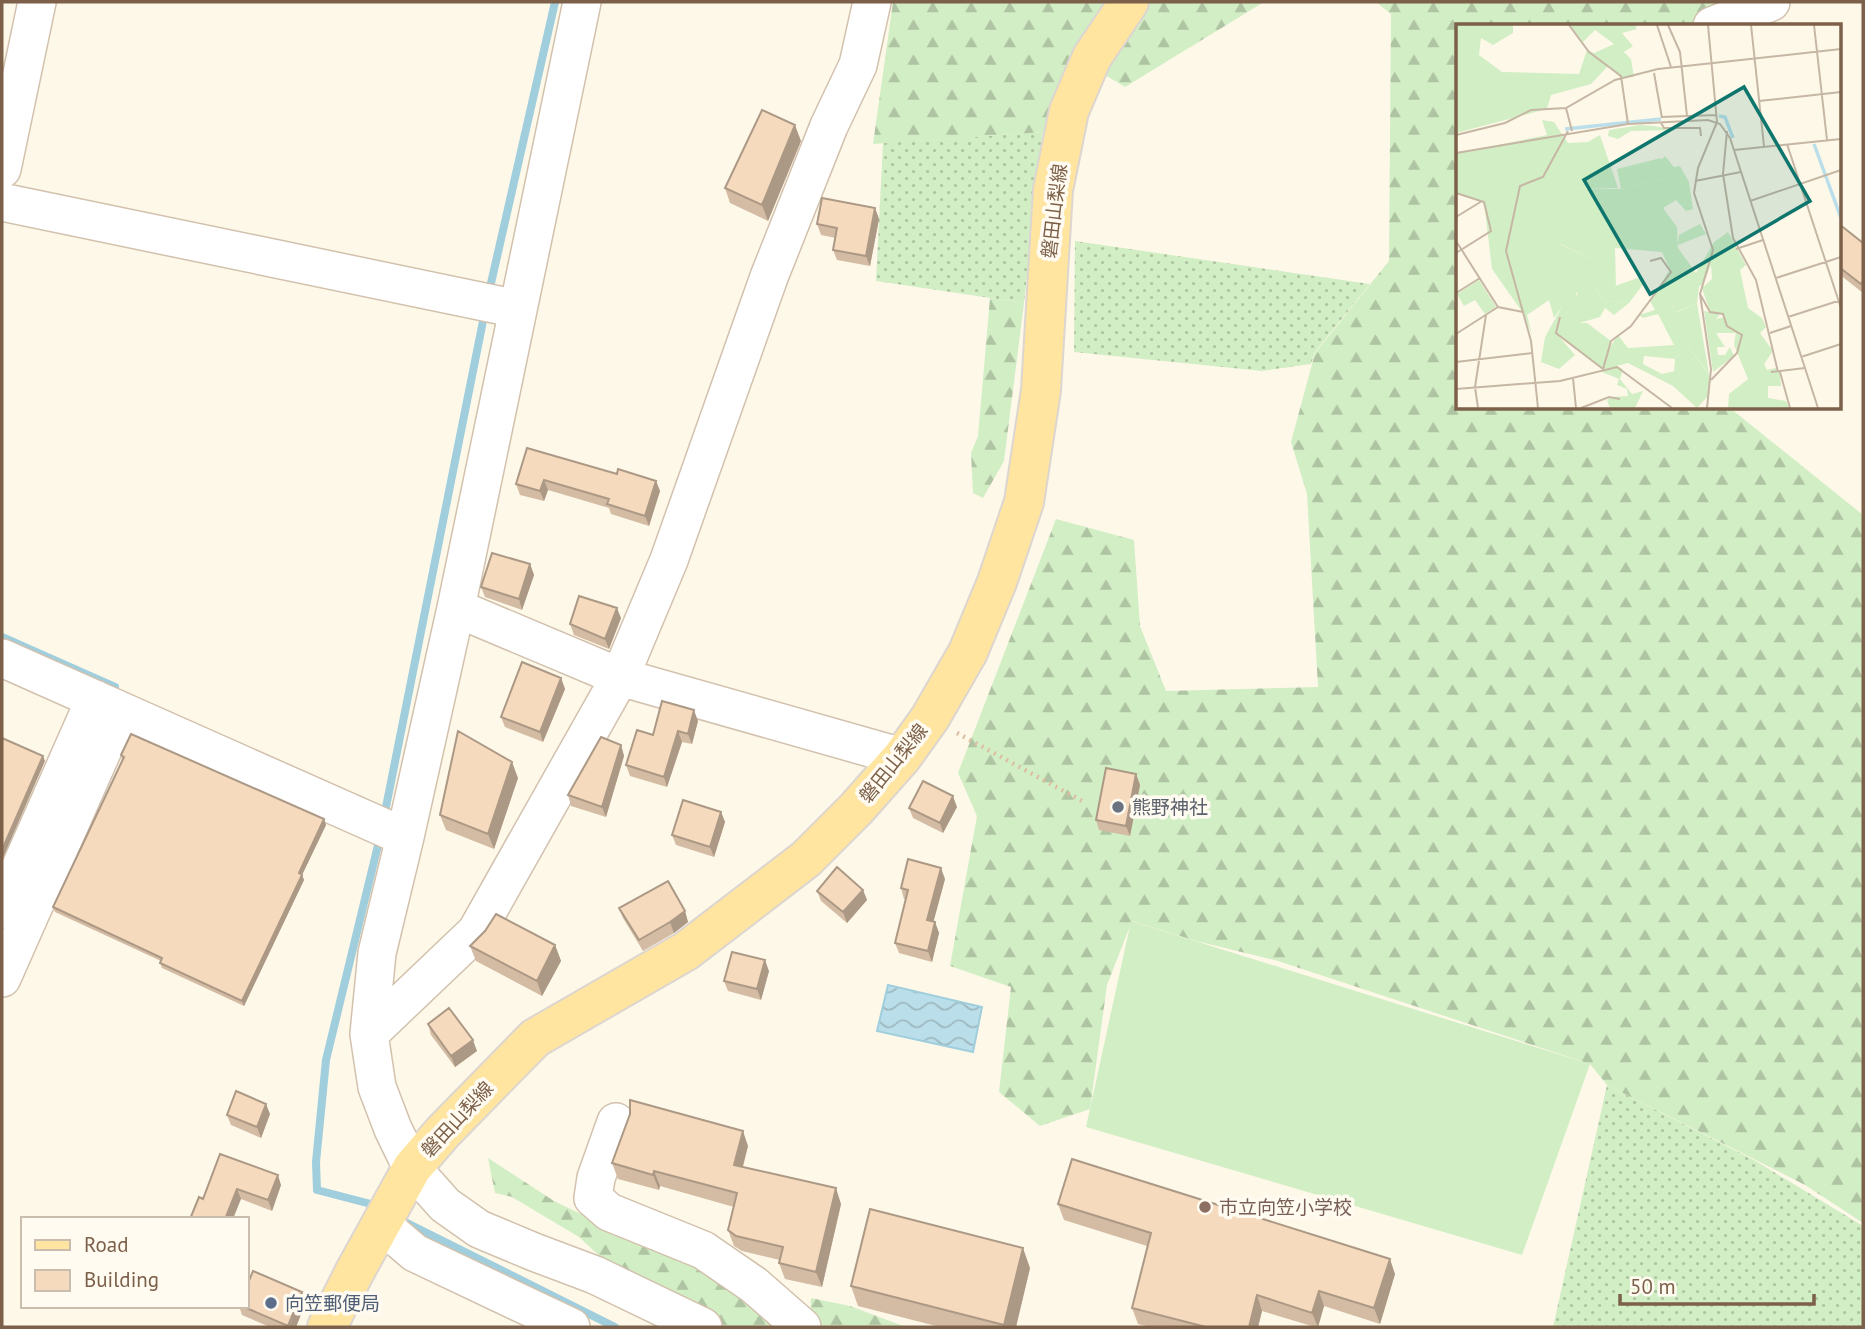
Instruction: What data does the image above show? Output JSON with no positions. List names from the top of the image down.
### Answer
{
  "streets": {
    "main road": ["磐田山梨線"]
  },
  "places": ["熊野神社", "市立向笠小学校", "向笠郵便局"],
  "legend": ["Road", "Building"],
  "scale_bar": "50 m"
}
